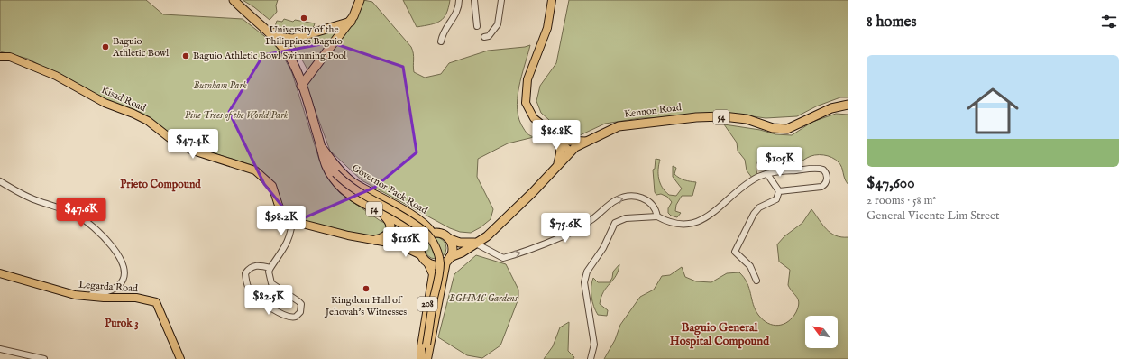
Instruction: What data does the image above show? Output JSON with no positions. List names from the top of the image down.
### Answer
{
  "streets": {
    "highway": ["Kennon Road", "54", "Governor Pack Road"],
    "main road": ["Kisad Road", "Legarda Road", "208"]
  },
  "crossings": [
    ["Kennon Road", "54"],
    ["Kennon Road", "Governor Pack Road"],
    ["Kennon Road", "208"],
    ["54", "Governor Pack Road"],
    ["54", "208"],
    ["Governor Pack Road", "208"]
  ],
  "districts": ["Prieto Compound", "Purok 3", "Baguio General Hospital Compound"],
  "parks": ["Burnham Park", "Pine Trees of the World Park", "BGHMC Gardens"],
  "places": [
    "University of the Philippines Baguio",
    "Baguio Athletic Bowl",
    "Baguio Athletic Bowl Swimming Pool",
    "Kingdom Hall of Jehovah's Witnesses"
  ],
  "north": "top left",
  "page": {
    "heading": "8 homes",
    "list": [
      {
        "name": "$47,600",
        "note": "2 rooms · 58 m² · General Vicente Lim Street"
      }
    ],
    "price": [
      "$86.8K",
      "$47.4K",
      "$105K",
      "$47.6K",
      "$98.2K",
      "$75.6K",
      "$116K",
      "$82.5K"
    ]
  }
}
